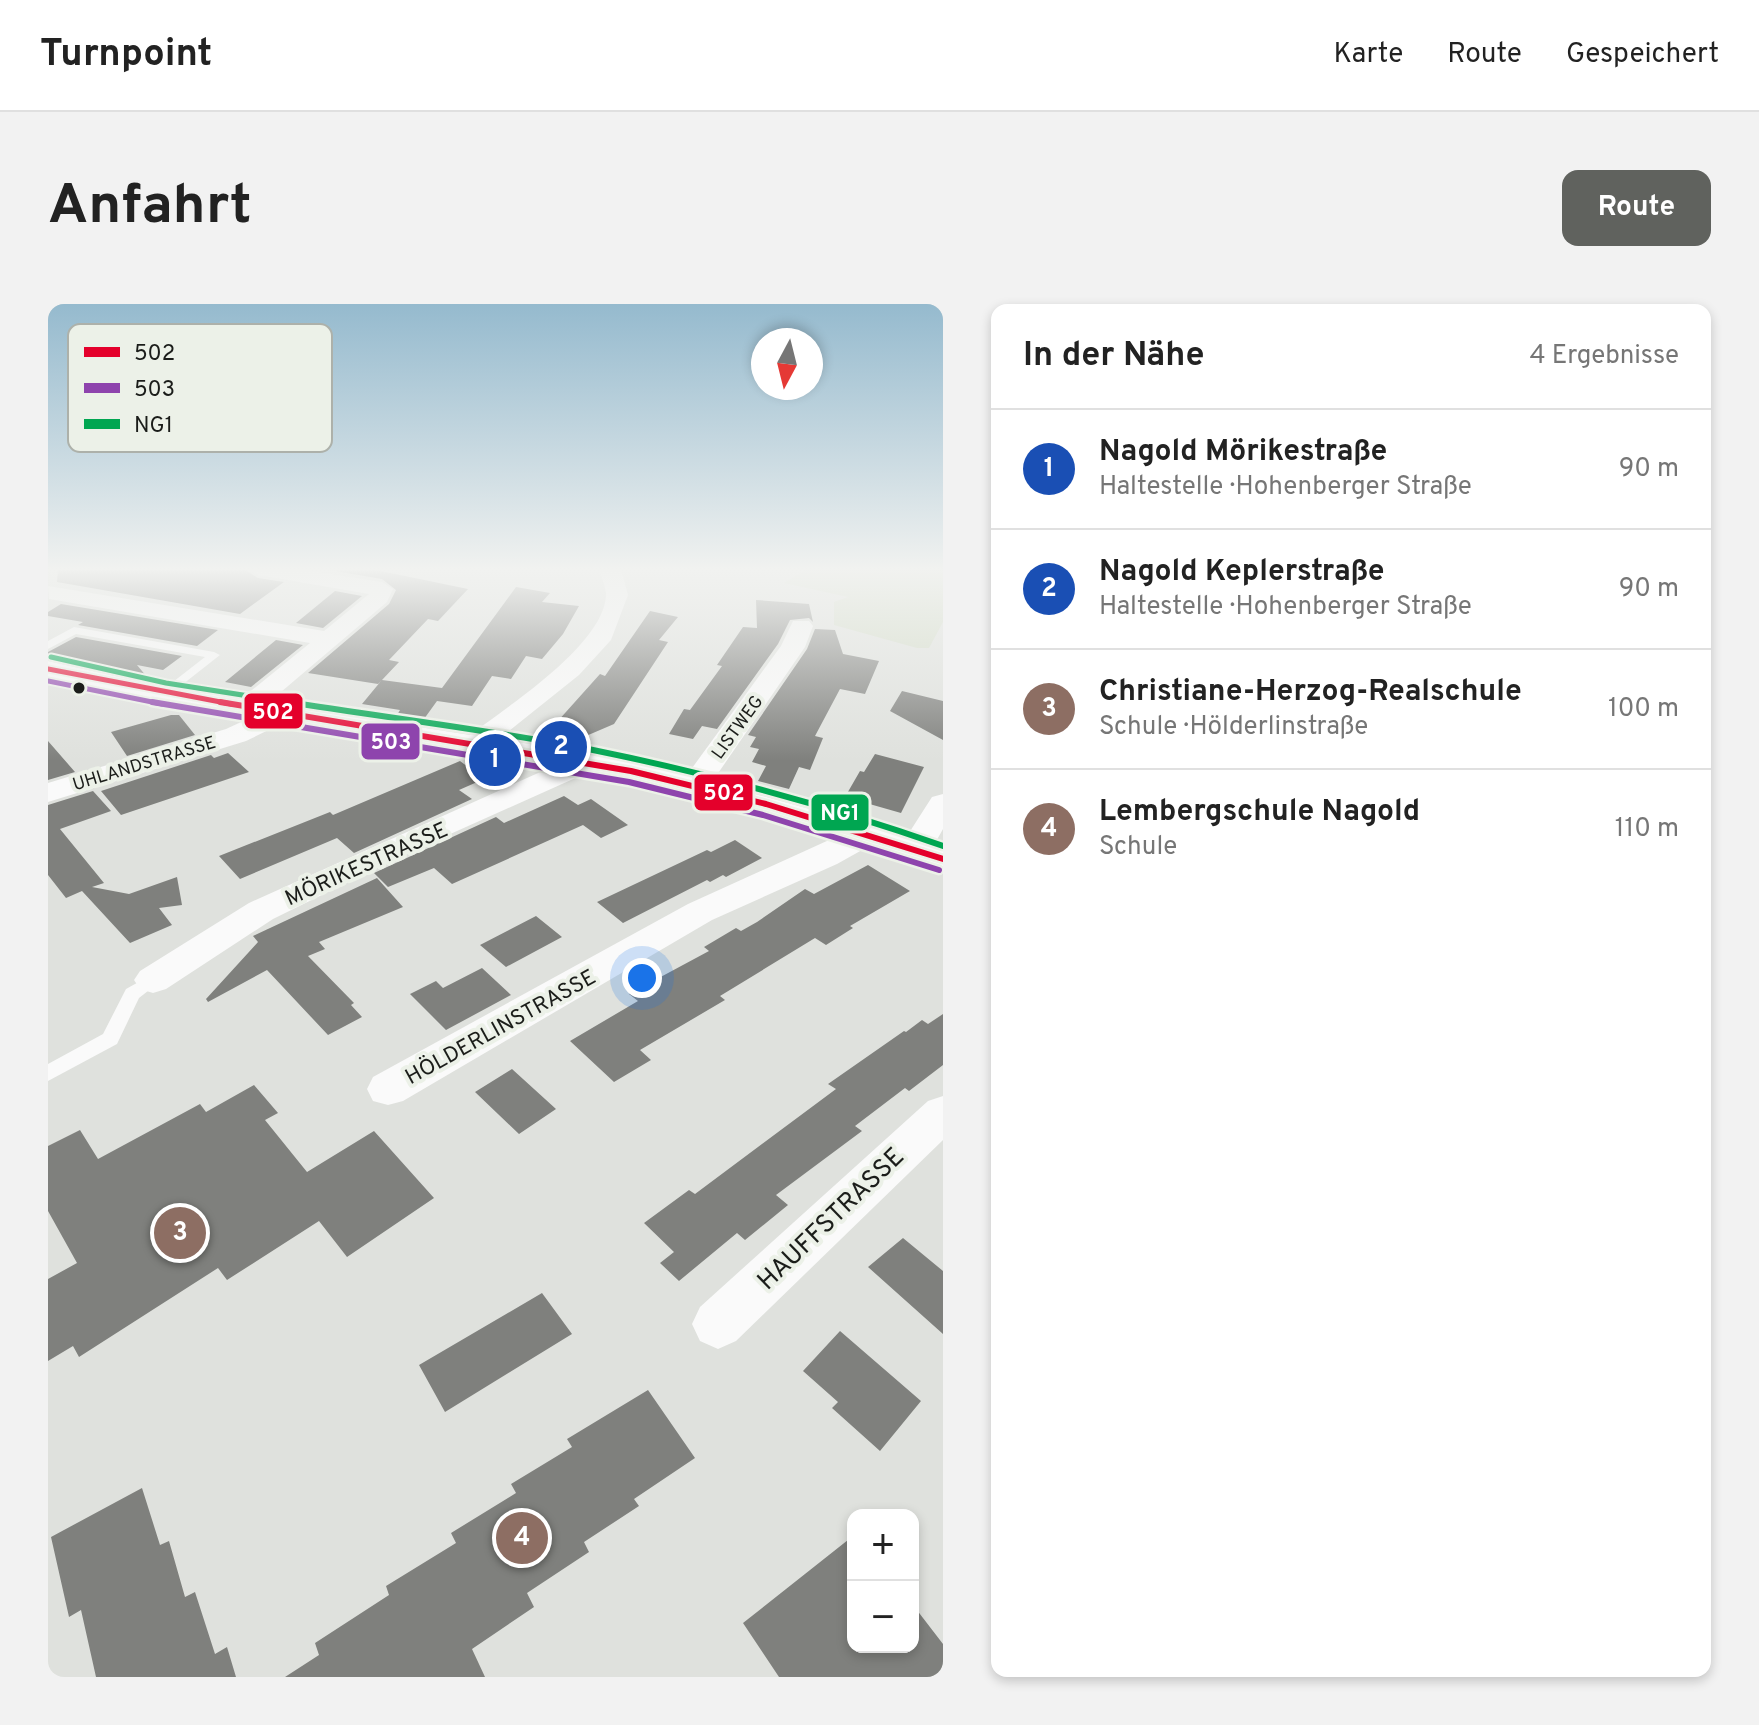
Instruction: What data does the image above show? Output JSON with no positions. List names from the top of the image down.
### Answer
{
  "streets": {
    "street": [
      "LISTWEG",
      "UHLANDSTRASSE",
      "MÖRIKESTRASSE",
      "HÖLDERLINSTRASSE",
      "HAUFFSTRASSE"
    ]
  },
  "lines": ["transit line NG1", "transit line 502", "transit line 503"],
  "legend": ["502", "503", "NG1"],
  "north": "bottom",
  "page": {
    "header": "Turnpoint",
    "nav": ["Karte", "Route", "Gespeichert"],
    "buttons": "Route",
    "title": "Anfahrt",
    "heading": ["In der Nähe", "4 Ergebnisse"],
    "list": [
      {
        "mark": "1",
        "name": "Nagold Mörikestraße",
        "note": "Haltestelle · Hohenberger Straße",
        "value": "90 m"
      },
      {
        "mark": "2",
        "name": "Nagold Keplerstraße",
        "note": "Haltestelle · Hohenberger Straße",
        "value": "90 m"
      },
      {
        "mark": "3",
        "name": "Christiane-Herzog-Realschule",
        "note": "Schule · Hölderlinstraße",
        "value": "100 m"
      },
      {
        "mark": "4",
        "name": "Lembergschule Nagold",
        "note": "Schule",
        "value": "110 m"
      }
    ],
    "pins": [
      "2",
      "1",
      "3",
      "4"
    ],
    "map_buttons": ["+", "−"]
  }
}
